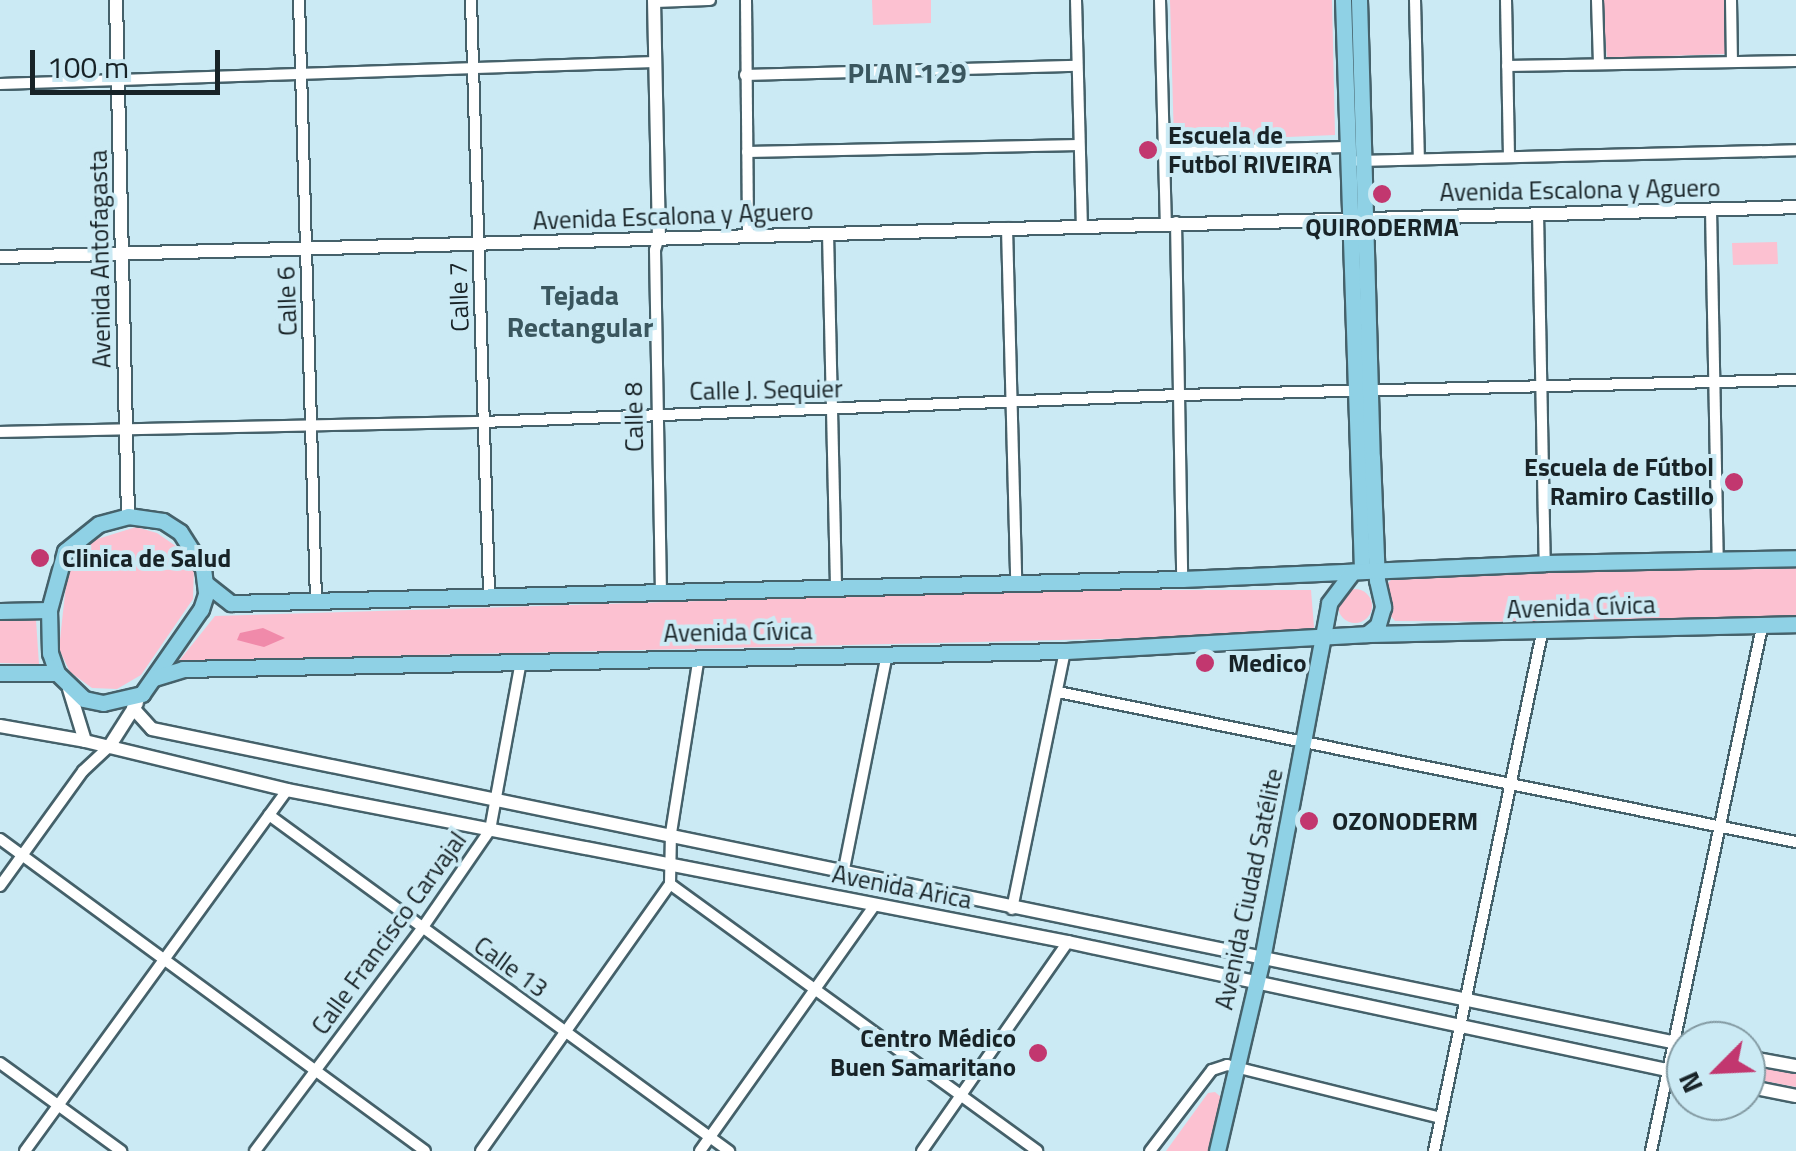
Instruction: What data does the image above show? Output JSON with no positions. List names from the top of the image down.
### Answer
{
  "streets": {
    "main road": ["Avenida Cívica", "Avenida Ciudad Satélite"],
    "street": [
      "Avenida Escalona y Aguero",
      "Avenida Antofagasta",
      "Calle 7",
      "Calle 6",
      "Calle J. Sequier",
      "Calle 8",
      "Avenida Arica",
      "Calle Francisco Carvajal",
      "Calle 13"
    ]
  },
  "crossings": [
    ["Avenida Escalona y Aguero", "Avenida Antofagasta"],
    ["Avenida Escalona y Aguero", "Calle 7"],
    ["Avenida Escalona y Aguero", "Calle 6"],
    ["Avenida Escalona y Aguero", "Calle 8"],
    ["Avenida Antofagasta", "Calle J. Sequier"],
    ["Avenida Antofagasta", "Avenida Cívica"],
    ["Avenida Antofagasta", "Avenida Arica"],
    ["Calle 7", "Calle J. Sequier"],
    ["Calle 7", "Avenida Cívica"],
    ["Calle 6", "Calle J. Sequier"],
    ["Calle 6", "Avenida Cívica"],
    ["Calle J. Sequier", "Calle 8"],
    ["Calle 8", "Avenida Cívica"],
    ["Avenida Cívica", "Avenida Arica"],
    ["Avenida Cívica", "Avenida Ciudad Satélite"],
    ["Avenida Cívica", "Calle Francisco Carvajal"],
    ["Avenida Arica", "Avenida Ciudad Satélite"],
    ["Avenida Arica", "Calle Francisco Carvajal"],
    ["Calle Francisco Carvajal", "Calle 13"]
  ],
  "districts": ["PLAN 129", "Tejada Rectangular"],
  "places": [
    "Escuela de Futbol RIVEIRA",
    "QUIRODERMA",
    "Escuela de Fútbol Ramiro Castillo",
    "Clinica de Salud",
    "Medico",
    "OZONODERM",
    "Centro Médico Buen Samaritano"
  ],
  "scale_bar": "100 m",
  "north": "bottom left"
}
